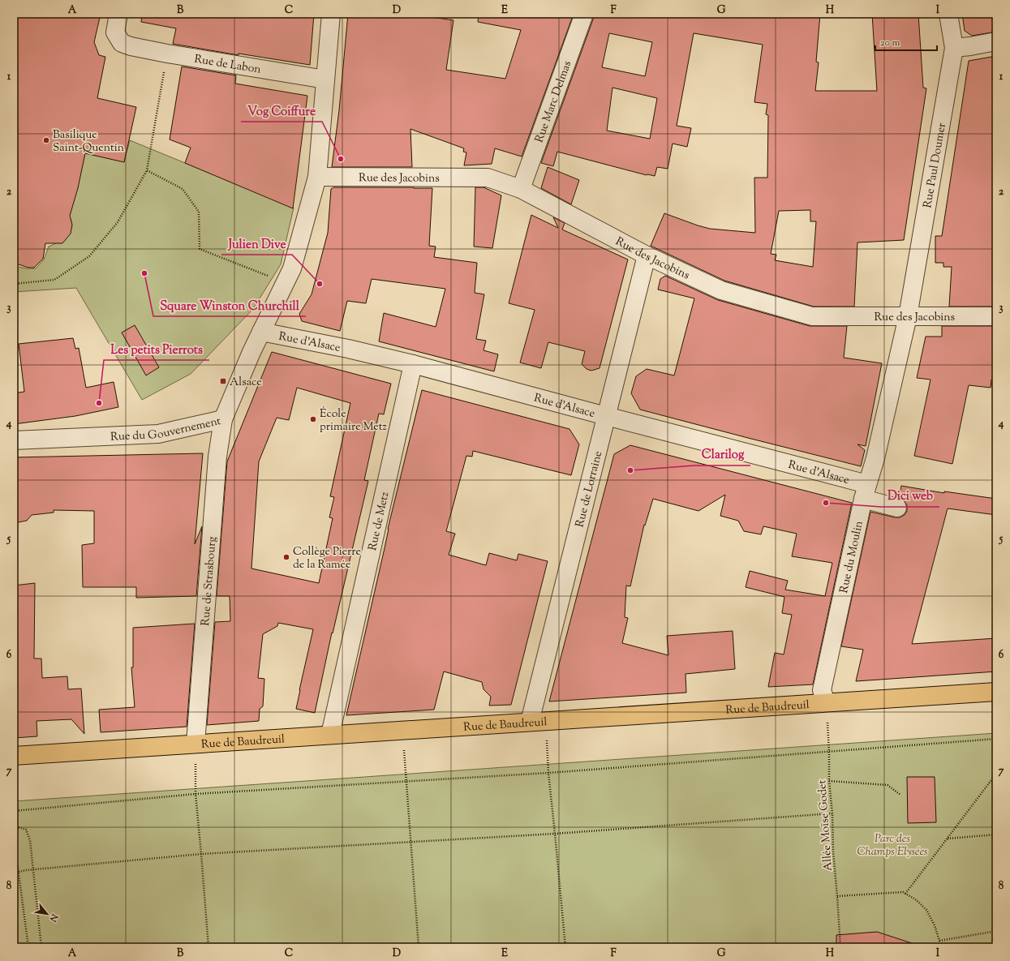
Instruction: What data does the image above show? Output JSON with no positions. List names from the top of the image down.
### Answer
{
  "streets": {
    "main road": ["Rue de Baudreuil"],
    "street": [
      "Rue de Labon",
      "Rue Marc Delmas",
      "Rue Paul Doumer",
      "Rue des Jacobins",
      "Rue d'Alsace",
      "Rue du Gouvernement",
      "Rue de Lorraine",
      "Rue de Metz",
      "Rue du Moulin",
      "Rue de Strasbourg"
    ],
    "path": ["Allée Moïse Godet"]
  },
  "crossings": [
    ["Rue de Labon", "Rue du Gouvernement"],
    ["Rue Marc Delmas", "Rue des Jacobins"],
    ["Rue Paul Doumer", "Rue des Jacobins"],
    ["Rue Paul Doumer", "Rue du Moulin"],
    ["Rue des Jacobins", "Rue du Gouvernement"],
    ["Rue des Jacobins", "Rue de Lorraine"],
    ["Rue des Jacobins", "Rue du Moulin"],
    ["Rue d'Alsace", "Rue du Gouvernement"],
    ["Rue d'Alsace", "Rue de Lorraine"],
    ["Rue d'Alsace", "Rue de Metz"],
    ["Rue d'Alsace", "Rue du Moulin"],
    ["Rue du Gouvernement", "Rue de Strasbourg"],
    ["Rue de Lorraine", "Rue de Baudreuil"],
    ["Rue de Metz", "Rue de Baudreuil"],
    ["Rue du Moulin", "Rue de Baudreuil"],
    ["Rue du Moulin", "Allée Moïse Godet"],
    ["Rue de Strasbourg", "Rue de Baudreuil"],
    ["Rue de Baudreuil", "Allée Moïse Godet"]
  ],
  "parks": ["Parc des Champs Elysées"],
  "places": {
    "other": [
      "Basilique Saint-Quentin",
      "Vog Coiffure",
      "Square Winston Churchill",
      "Julien Dive",
      "Les petits Pierrots",
      "École primaire Metz",
      "Clarilog",
      "Dici web",
      "Collège Pierre de la Ramée"
    ],
    "transit": ["Alsace"]
  },
  "scale_bar": "20 m",
  "north": "bottom right",
  "grid": {
    "columns": [
      "A",
      "B",
      "C",
      "D",
      "E",
      "F",
      "G",
      "H",
      "I"
    ],
    "rows": [
      "1",
      "2",
      "3",
      "4",
      "5",
      "6",
      "7",
      "8"
    ]
  }
}
